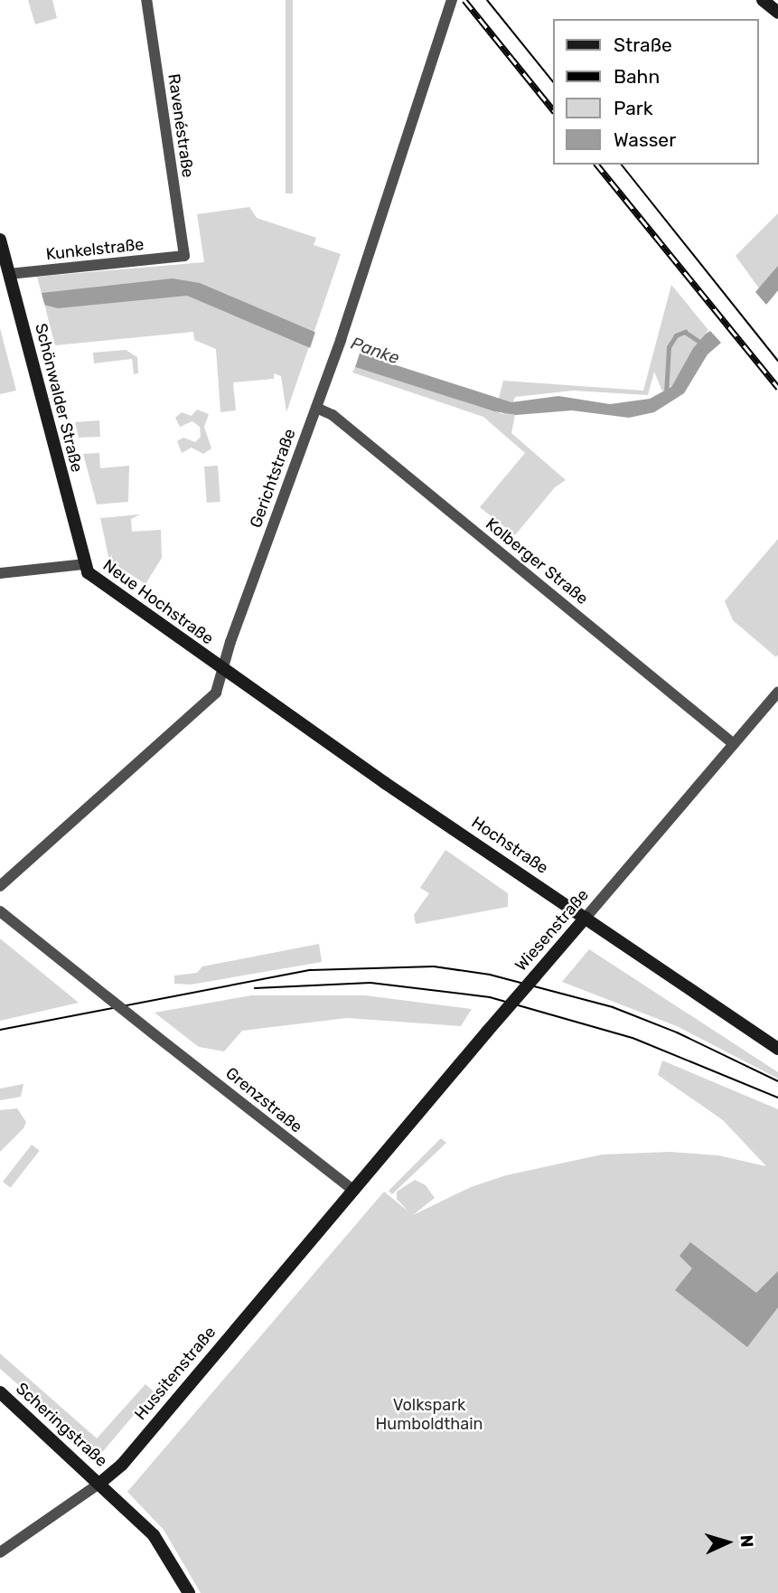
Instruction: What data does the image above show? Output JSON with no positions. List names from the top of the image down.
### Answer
{
  "streets": {
    "street": [
      "Ravenéstraße",
      "Kunkelstraße",
      "Schönwalder Straße",
      "Gerichtstraße",
      "Kolberger Straße",
      "Neue Hochstraße",
      "Hochstraße",
      "Wiesenstraße",
      "Grenzstraße",
      "Hussitenstraße",
      "Scheringstraße"
    ]
  },
  "crossings": [
    ["Ravenéstraße", "Kunkelstraße"],
    ["Kunkelstraße", "Schönwalder Straße"],
    ["Schönwalder Straße", "Neue Hochstraße"],
    ["Gerichtstraße", "Kolberger Straße"],
    ["Gerichtstraße", "Neue Hochstraße"],
    ["Gerichtstraße", "Hochstraße"],
    ["Kolberger Straße", "Wiesenstraße"],
    ["Neue Hochstraße", "Hochstraße"],
    ["Hochstraße", "Wiesenstraße"],
    ["Wiesenstraße", "Grenzstraße"],
    ["Wiesenstraße", "Hussitenstraße"],
    ["Grenzstraße", "Hussitenstraße"],
    ["Hussitenstraße", "Scheringstraße"]
  ],
  "water": ["Panke"],
  "parks": ["Volkspark Humboldthain"],
  "legend": [
    "Straße",
    "Bahn",
    "Park",
    "Wasser"
  ],
  "north": "right"
}
